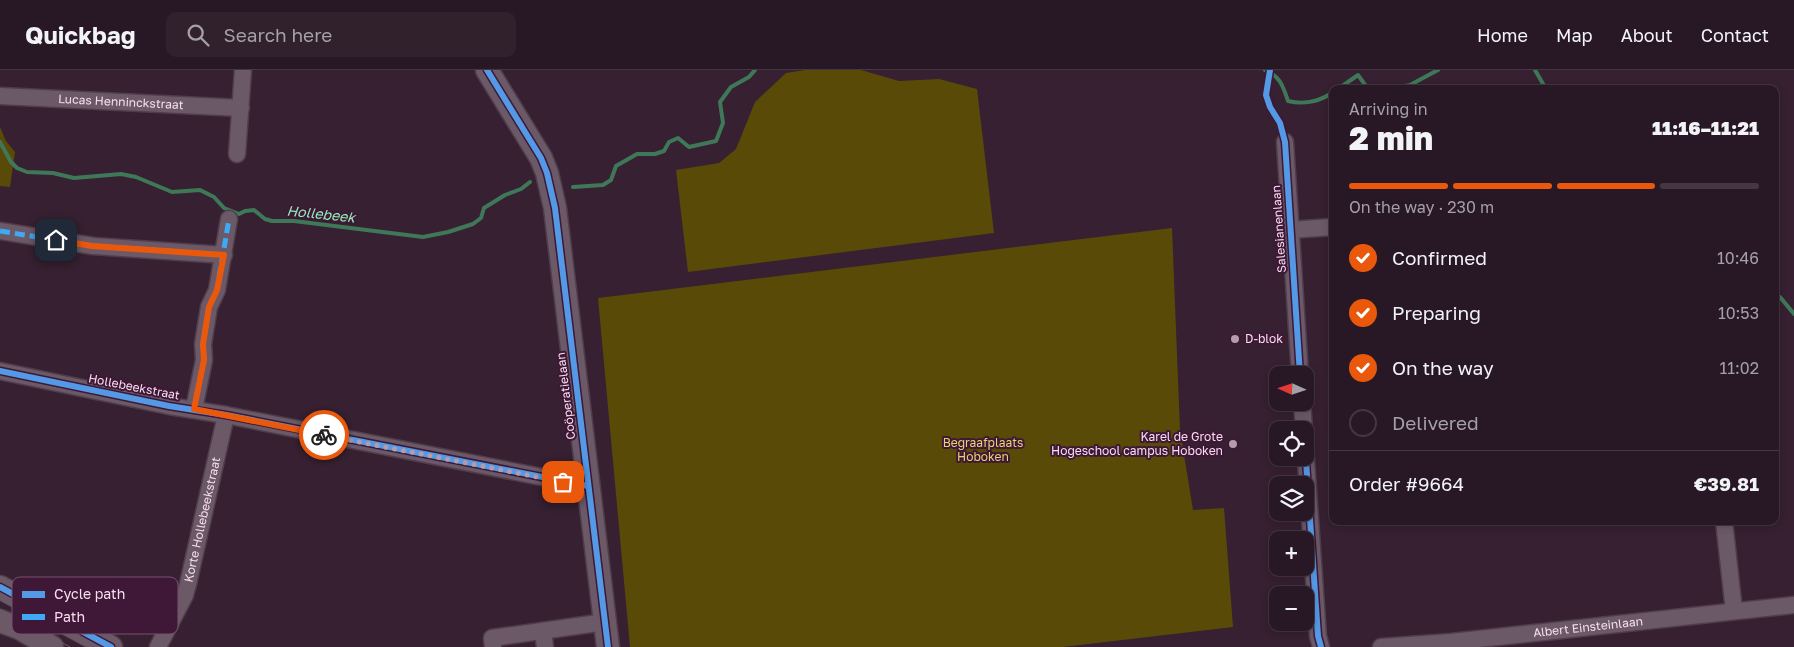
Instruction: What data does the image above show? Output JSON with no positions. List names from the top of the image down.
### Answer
{
  "streets": {
    "street": [
      "Lucas Henninckstraat",
      "Salesianenlaan",
      "Hollebeekstraat",
      "Coöperatielaan",
      "Korte Hollebeekstraat",
      "Albert Einsteinlaan"
    ]
  },
  "crossings": [
    ["Hollebeekstraat", "Coöperatielaan"],
    ["Hollebeekstraat", "Korte Hollebeekstraat"]
  ],
  "water": ["Hollebeek"],
  "parks": ["Begraafplaats Hoboken"],
  "places": ["D-blok", "Karel de Grote Hogeschool campus Hoboken"],
  "legend": ["Cycle path", "Path"],
  "north": "left",
  "page": {
    "header": "Quickbag",
    "search": "Search here",
    "nav": [
      "Home",
      "Map",
      "About",
      "Contact"
    ],
    "heading": ["2 min", "Arriving in", "11:16–11:21"],
    "panel": ["Order #9664", "€39.81"],
    "bar": "On the way · 230 m",
    "list": [
      ["Confirmed", "10:46"],
      ["Preparing", "10:53"],
      ["On the way", "11:02"],
      "Delivered"
    ],
    "map_buttons": ["+", "−"]
  }
}
